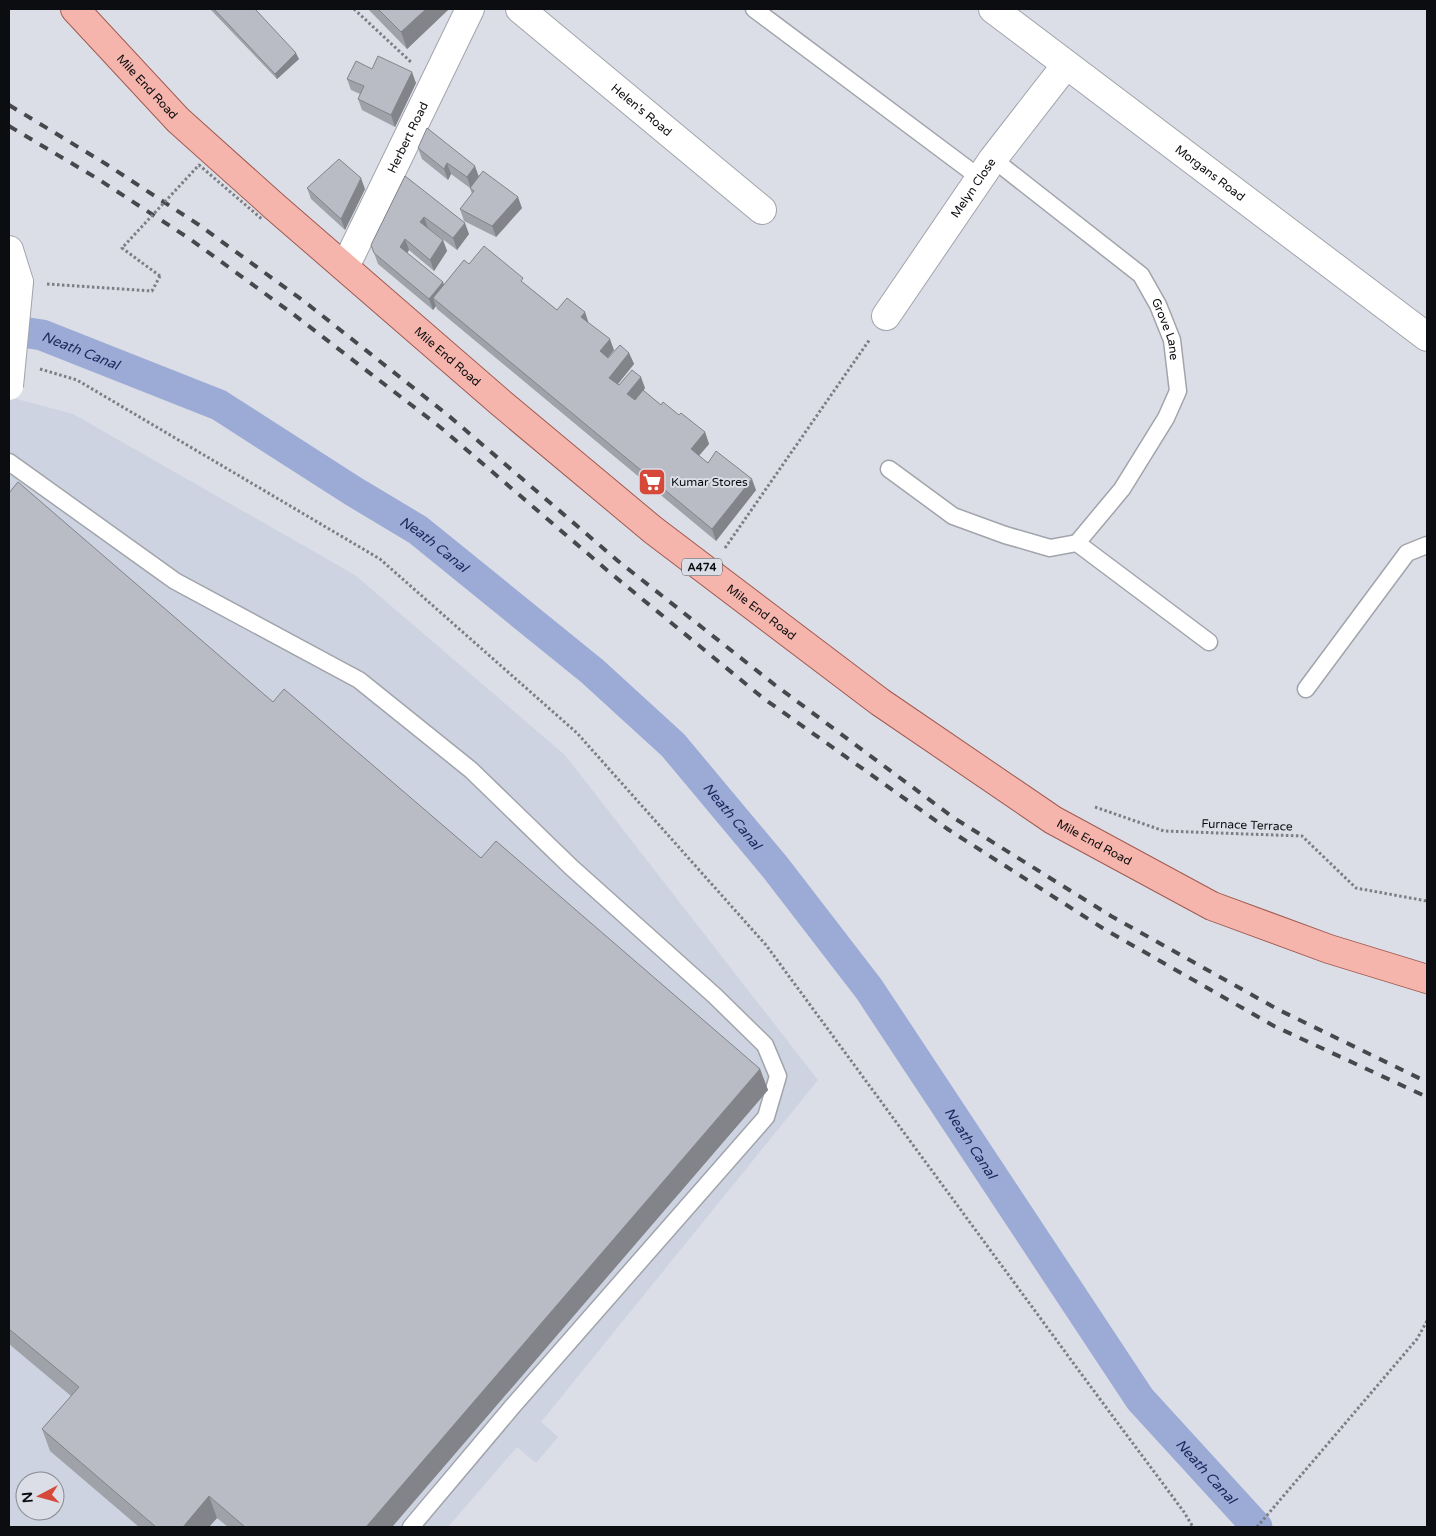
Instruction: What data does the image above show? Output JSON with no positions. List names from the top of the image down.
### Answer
{
  "streets": {
    "main road": ["Mile End Road", "A474"],
    "street": [
      "Helen's Road",
      "Herbert Road",
      "Morgans Road",
      "Melyn Close"
    ],
    "lane": ["Grove Lane"],
    "path": ["Furnace Terrace"]
  },
  "crossings": [
    ["Mile End Road", "Herbert Road"],
    ["Morgans Road", "Melyn Close"],
    ["Melyn Close", "Grove Lane"]
  ],
  "water": ["Neath Canal"],
  "places": {
    "supermarket": ["Kumar Stores"]
  },
  "north": "left"
}
